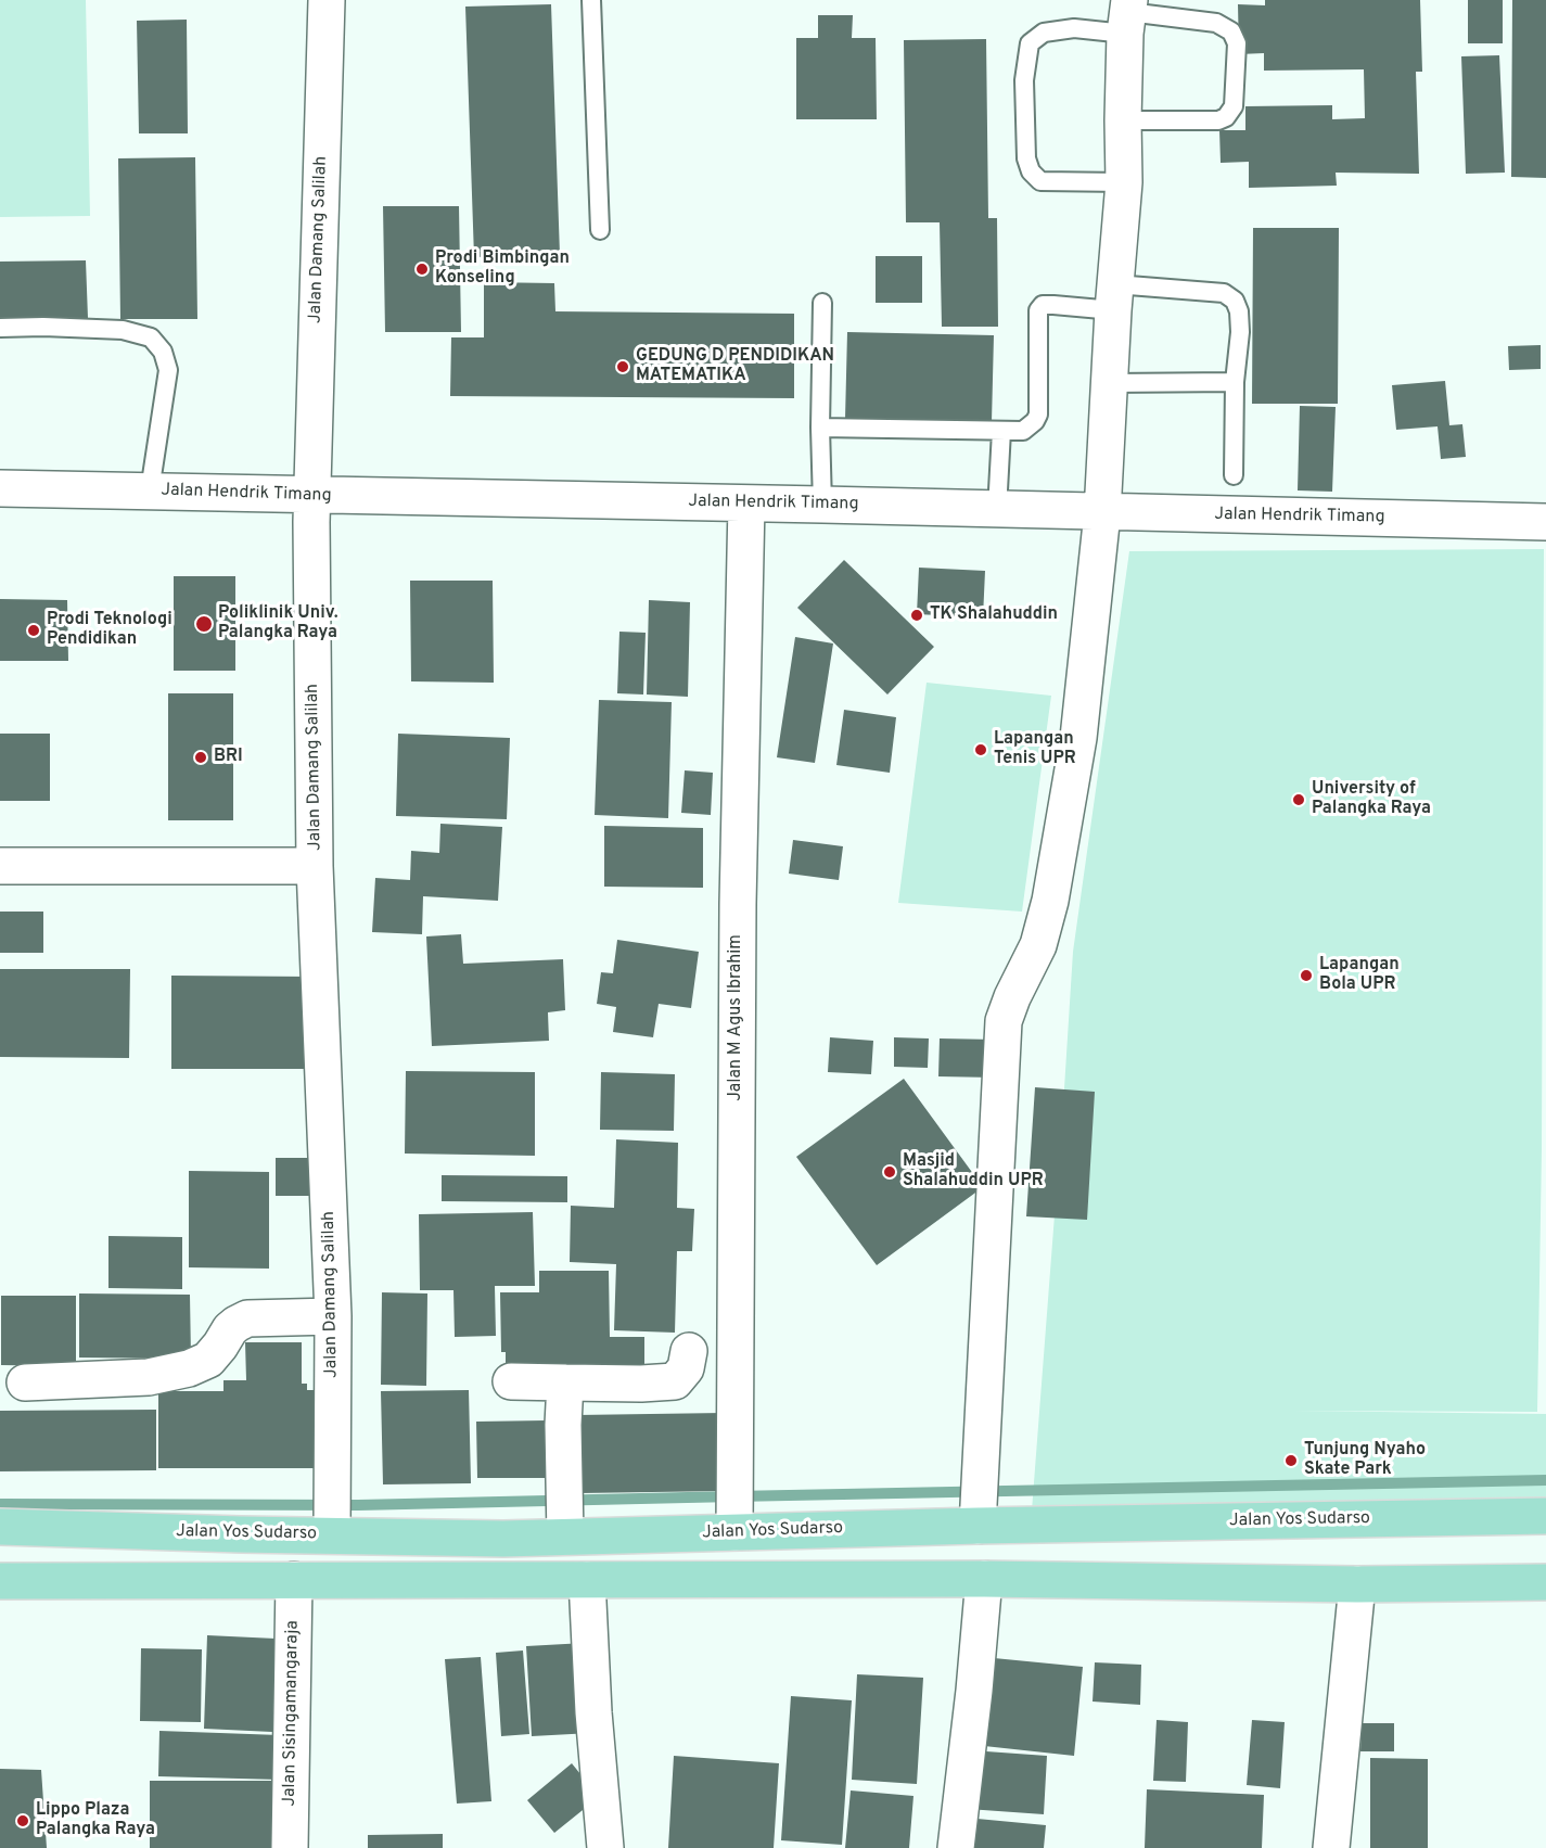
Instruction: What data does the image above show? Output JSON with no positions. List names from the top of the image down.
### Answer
{
  "streets": {
    "main road": ["Jalan Yos Sudarso"],
    "street": [
      "Jalan Damang Salilah",
      "Jalan Hendrik Timang",
      "Jalan M Agus Ibrahim",
      "Jalan Sisingamangaraja"
    ]
  },
  "crossings": [
    ["Jalan Damang Salilah", "Jalan Hendrik Timang"],
    ["Jalan Damang Salilah", "Jalan Yos Sudarso"],
    ["Jalan Hendrik Timang", "Jalan M Agus Ibrahim"],
    ["Jalan M Agus Ibrahim", "Jalan Yos Sudarso"]
  ],
  "places": [
    "Prodi Bimbingan Konseling",
    "GEDUNG D PENDIDIKAN MATEMATIKA",
    "TK Shalahuddin",
    "Poliklinik Univ. Palangka Raya",
    "Prodi Teknologi Pendidikan",
    "Lapangan Tenis UPR",
    "BRI",
    "University of Palangka Raya",
    "Lapangan Bola UPR",
    "Masjid Shalahuddin UPR",
    "Tunjung Nyaho Skate Park",
    "Lippo Plaza Palangka Raya"
  ]
}
